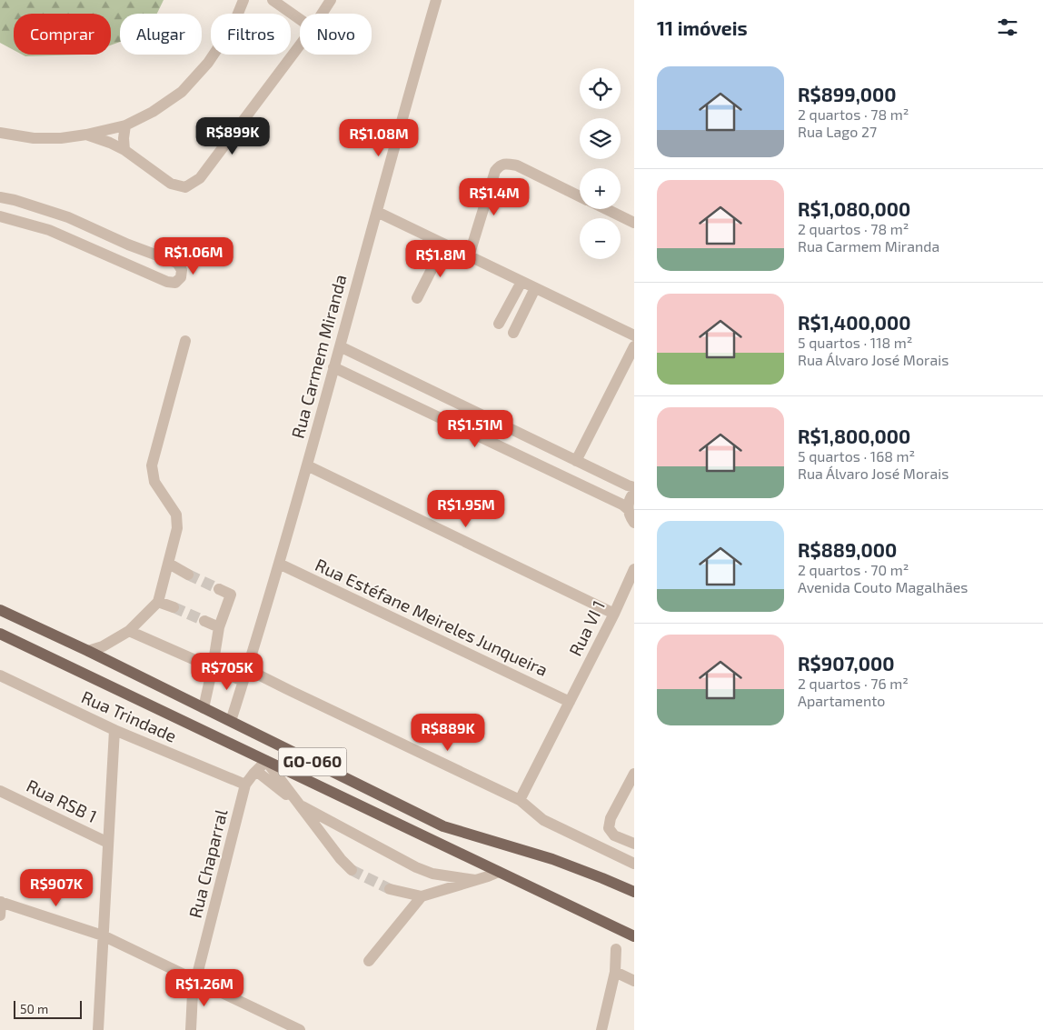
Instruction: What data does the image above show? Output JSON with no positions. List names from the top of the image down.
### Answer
{
  "streets": {
    "main road": ["GO-060"],
    "street": [
      "Rua Carmem Miranda",
      "Rua Estéfane Meireles Junqueira",
      "Rua VI 1",
      "Rua Trindade",
      "Rua RSB 1",
      "Rua Chaparral"
    ]
  },
  "crossings": [
    ["Rua Carmem Miranda", "Rua Estéfane Meireles Junqueira"],
    ["Rua Carmem Miranda", "GO-060"],
    ["Rua Estéfane Meireles Junqueira", "Rua VI 1"],
    ["Rua Trindade", "Rua Chaparral"],
    ["GO-060", "Rua Chaparral"]
  ],
  "scale_bar": "50 m",
  "page": {
    "heading": "11 imóveis",
    "chip": [
      "Comprar",
      "Alugar",
      "Filtros",
      "Novo"
    ],
    "list": [
      {
        "name": "R$899,000",
        "note": "2 quartos · 78 m² · Rua Lago 27"
      },
      {
        "name": "R$1,080,000",
        "note": "2 quartos · 78 m² · Rua Carmem Miranda"
      },
      {
        "name": "R$1,400,000",
        "note": "5 quartos · 118 m² · Rua Álvaro José Morais"
      },
      {
        "name": "R$1,800,000",
        "note": "5 quartos · 168 m² · Rua Álvaro José Morais"
      },
      {
        "name": "R$889,000",
        "note": "2 quartos · 70 m² · Avenida Couto Magalhães"
      },
      {
        "name": "R$907,000",
        "note": "2 quartos · 76 m² · Apartamento"
      }
    ],
    "map_buttons": ["+", "−"],
    "price": [
      "R$899K",
      "R$1.08M",
      "R$1.4M",
      "R$1.06M",
      "R$1.8M",
      "R$1.51M",
      "R$1.95M",
      "R$705K",
      "R$889K",
      "R$907K",
      "R$1.26M"
    ],
    "scale": "50 m"
  }
}
